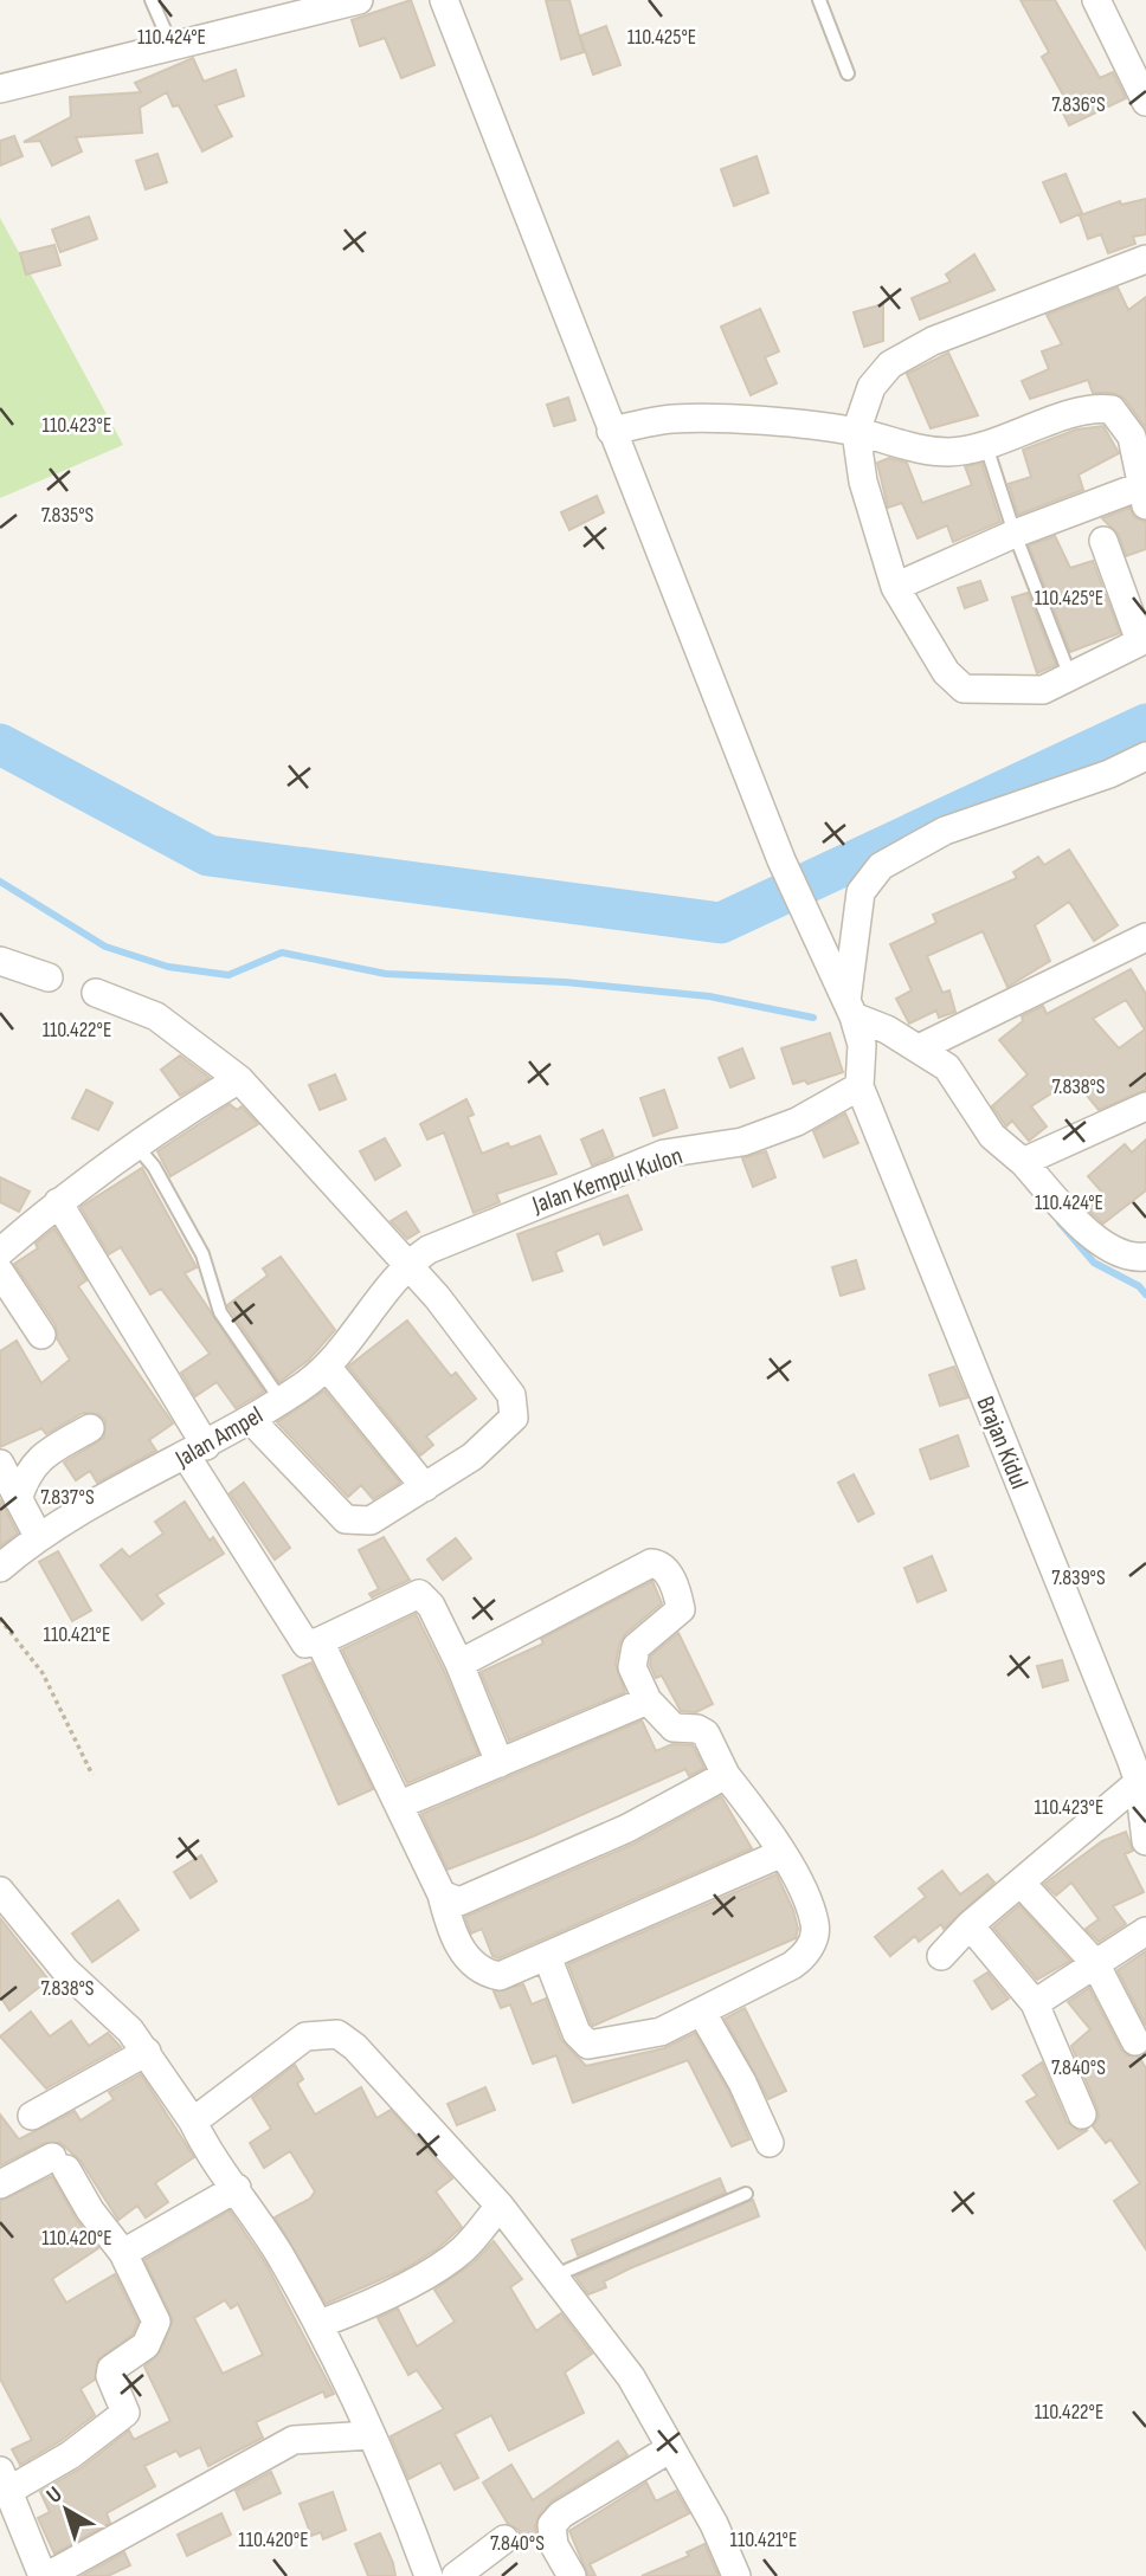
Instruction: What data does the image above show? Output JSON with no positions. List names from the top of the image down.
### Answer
{
  "streets": {
    "street": ["Jalan Kempul Kulon", "Jalan Ampel", "Brajan Kidul"]
  },
  "crossings": [
    ["Jalan Kempul Kulon", "Jalan Ampel"],
    ["Jalan Kempul Kulon", "Brajan Kidul"]
  ],
  "north": "top left",
  "coordinates": [
    "110.424°E",
    "110.425°E",
    "7.836°S",
    "110.423°E",
    "7.835°S",
    "110.422°E",
    "7.838°S",
    "7.837°S",
    "7.839°S",
    "110.421°E",
    "7.840°S",
    "110.420°E"
  ]
}
